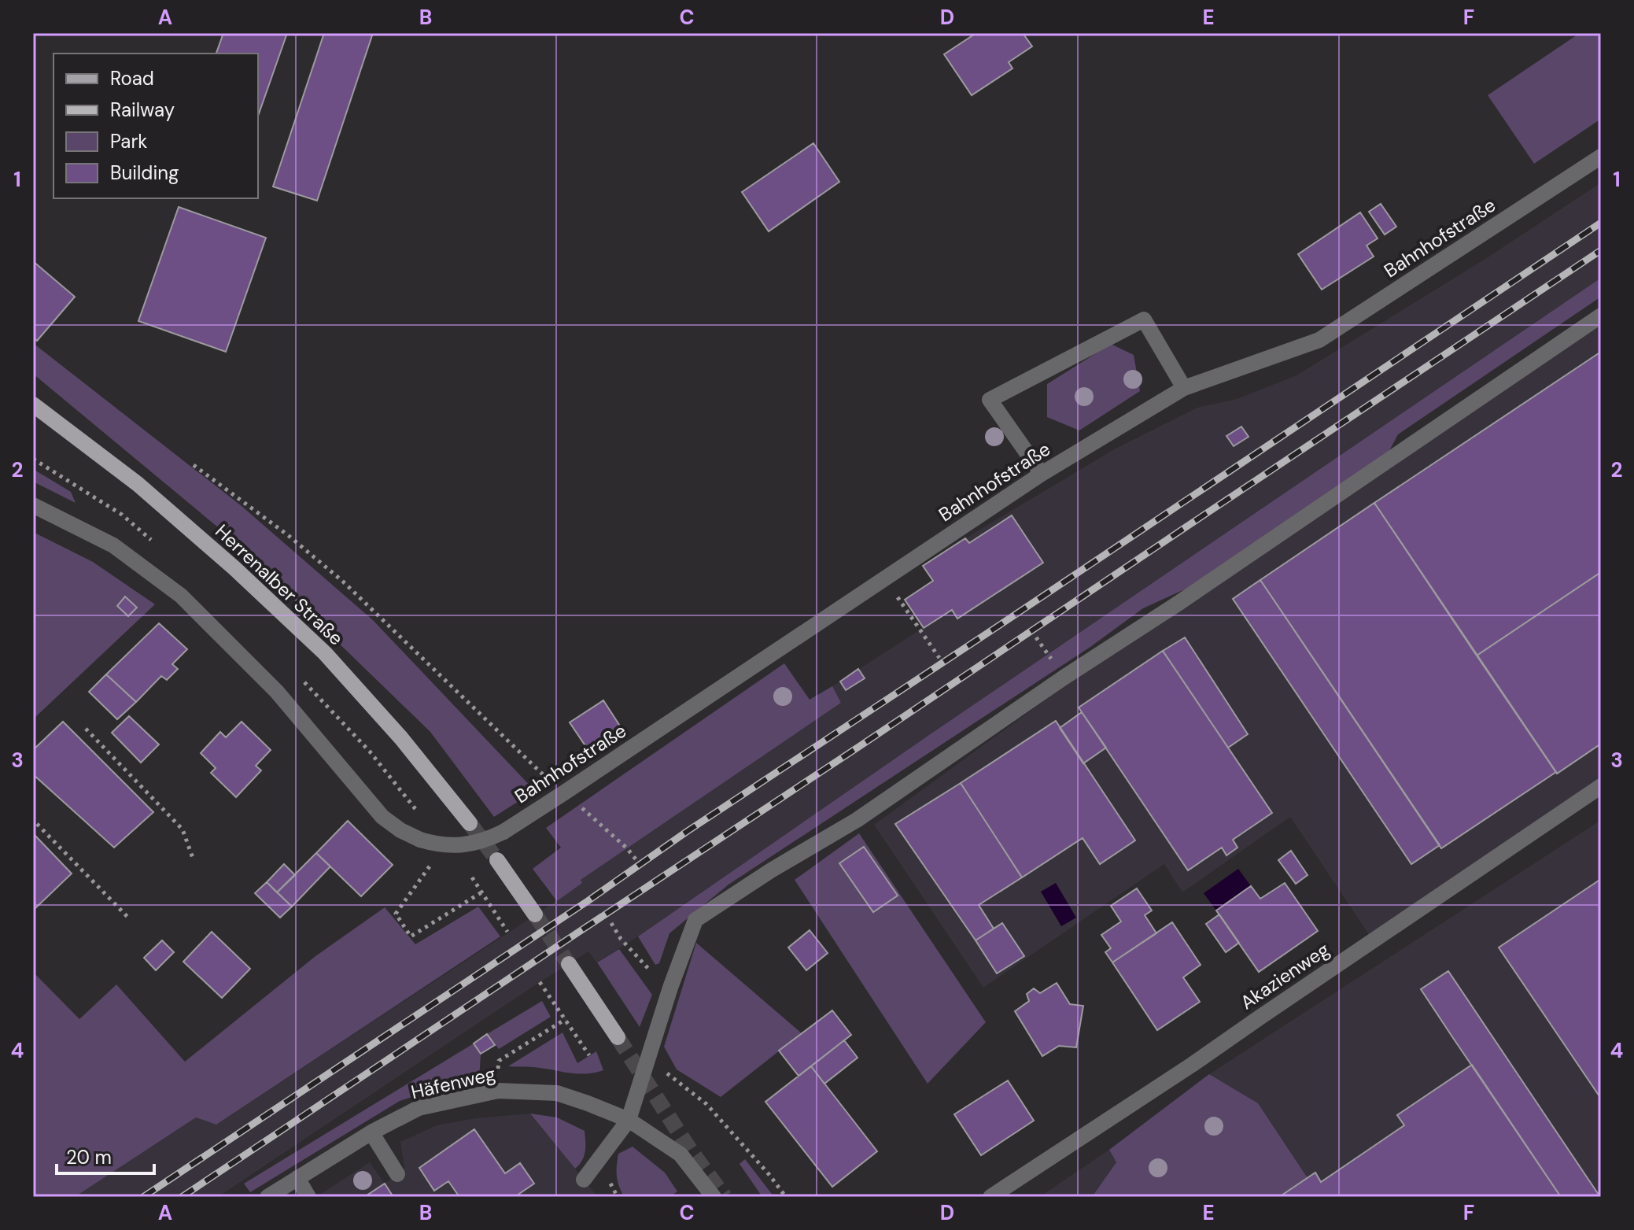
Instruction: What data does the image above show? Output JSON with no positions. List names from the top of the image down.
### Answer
{
  "streets": {
    "main road": ["Herrenalber Straße"],
    "street": ["Bahnhofstraße", "Akazienweg", "Häfenweg"]
  },
  "legend": [
    "Road",
    "Railway",
    "Park",
    "Building"
  ],
  "scale_bar": "20 m",
  "grid": {
    "columns": [
      "A",
      "B",
      "C",
      "D",
      "E",
      "F"
    ],
    "rows": [
      "1",
      "2",
      "3",
      "4"
    ]
  }
}
